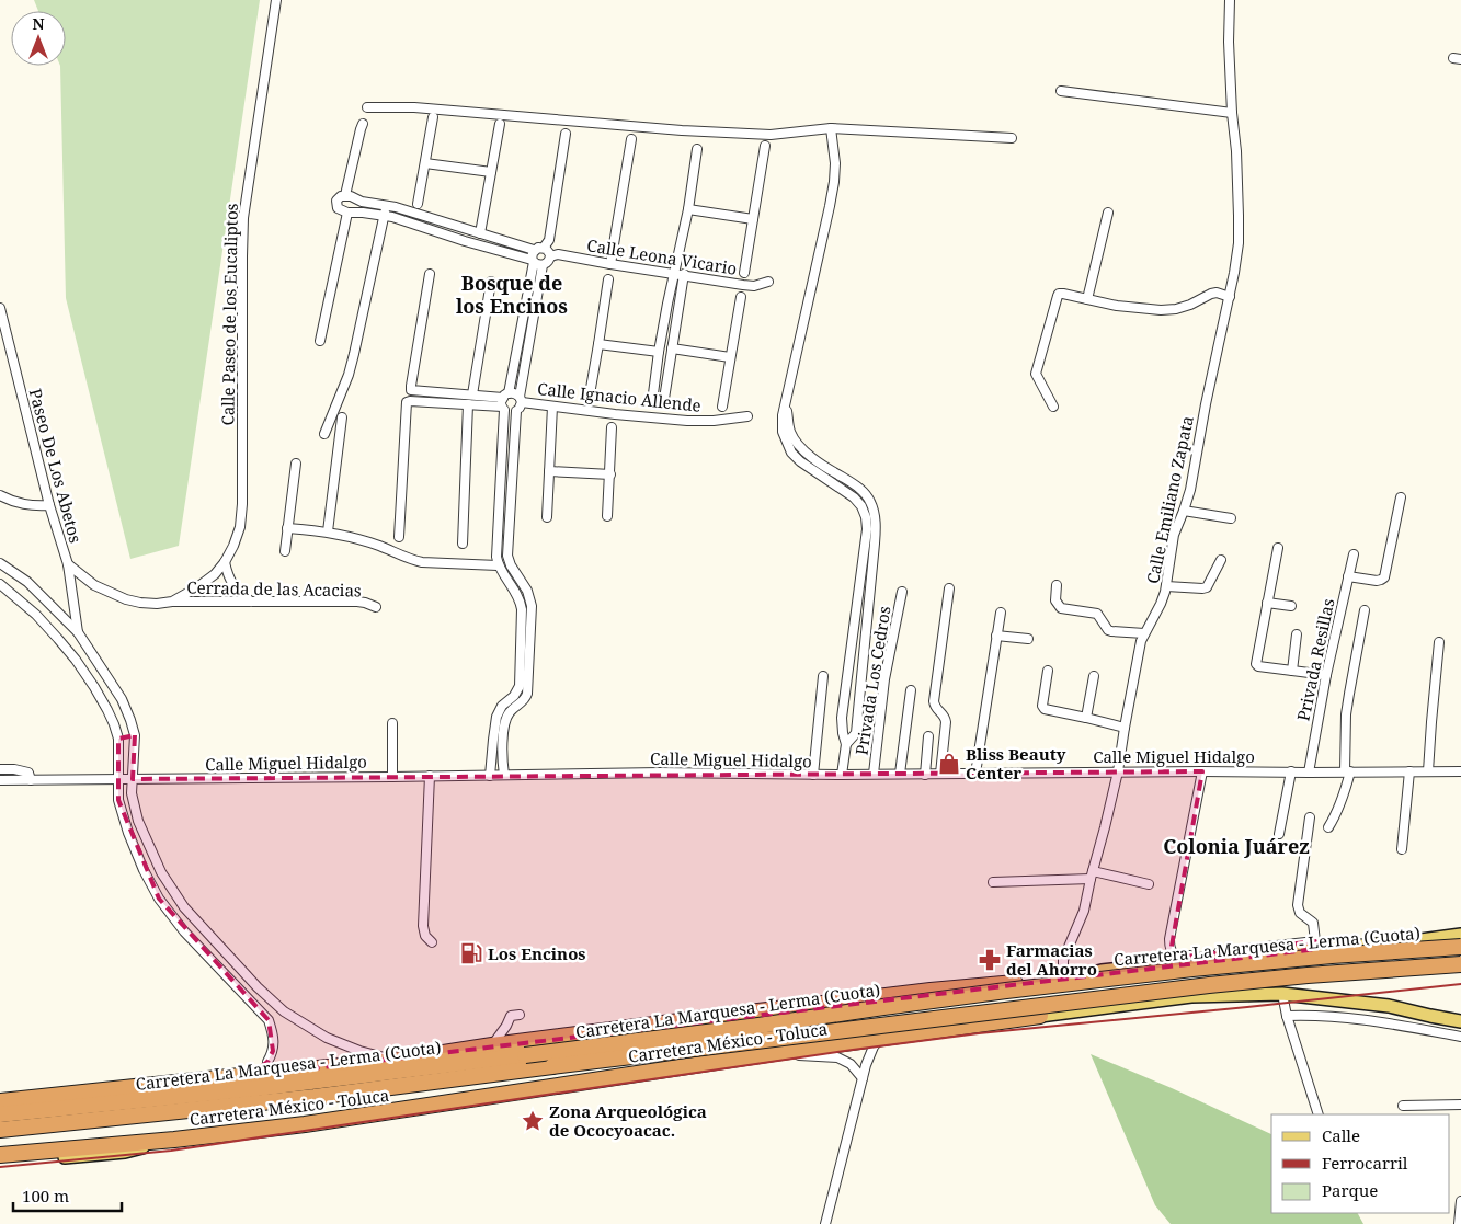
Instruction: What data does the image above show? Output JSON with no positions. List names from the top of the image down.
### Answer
{
  "streets": {
    "highway": ["Carretera La Marquesa - Lerma (Cuota)", "Carretera México - Toluca"],
    "street": [
      "Calle Leona Vicario",
      "Calle Paseo de los Eucaliptos",
      "Calle Ignacio Allende",
      "Paseo De Los Abetos",
      "Calle Emiliano Zapata",
      "Cerrada de las Acacias",
      "Privada Resillas",
      "Privada Los Cedros",
      "Calle Miguel Hidalgo"
    ]
  },
  "crossings": [
    ["Calle Paseo de los Eucaliptos", "Paseo De Los Abetos"],
    ["Calle Paseo de los Eucaliptos", "Cerrada de las Acacias"],
    ["Calle Emiliano Zapata", "Calle Miguel Hidalgo"],
    ["Calle Emiliano Zapata", "Carretera México - Toluca"],
    ["Privada Resillas", "Calle Miguel Hidalgo"],
    ["Privada Los Cedros", "Calle Miguel Hidalgo"]
  ],
  "districts": ["Bosque de los Encinos", "Colonia Juárez"],
  "places": {
    "shop": ["Bliss Beauty Center"],
    "fuel station": ["Los Encinos"],
    "pharmacy": ["Farmacias del Ahorro"],
    "place": ["Zona Arqueológica de Ococyoacac."]
  },
  "legend": ["Calle", "Ferrocarril", "Parque"],
  "scale_bar": "100 m",
  "north": "top"
}
